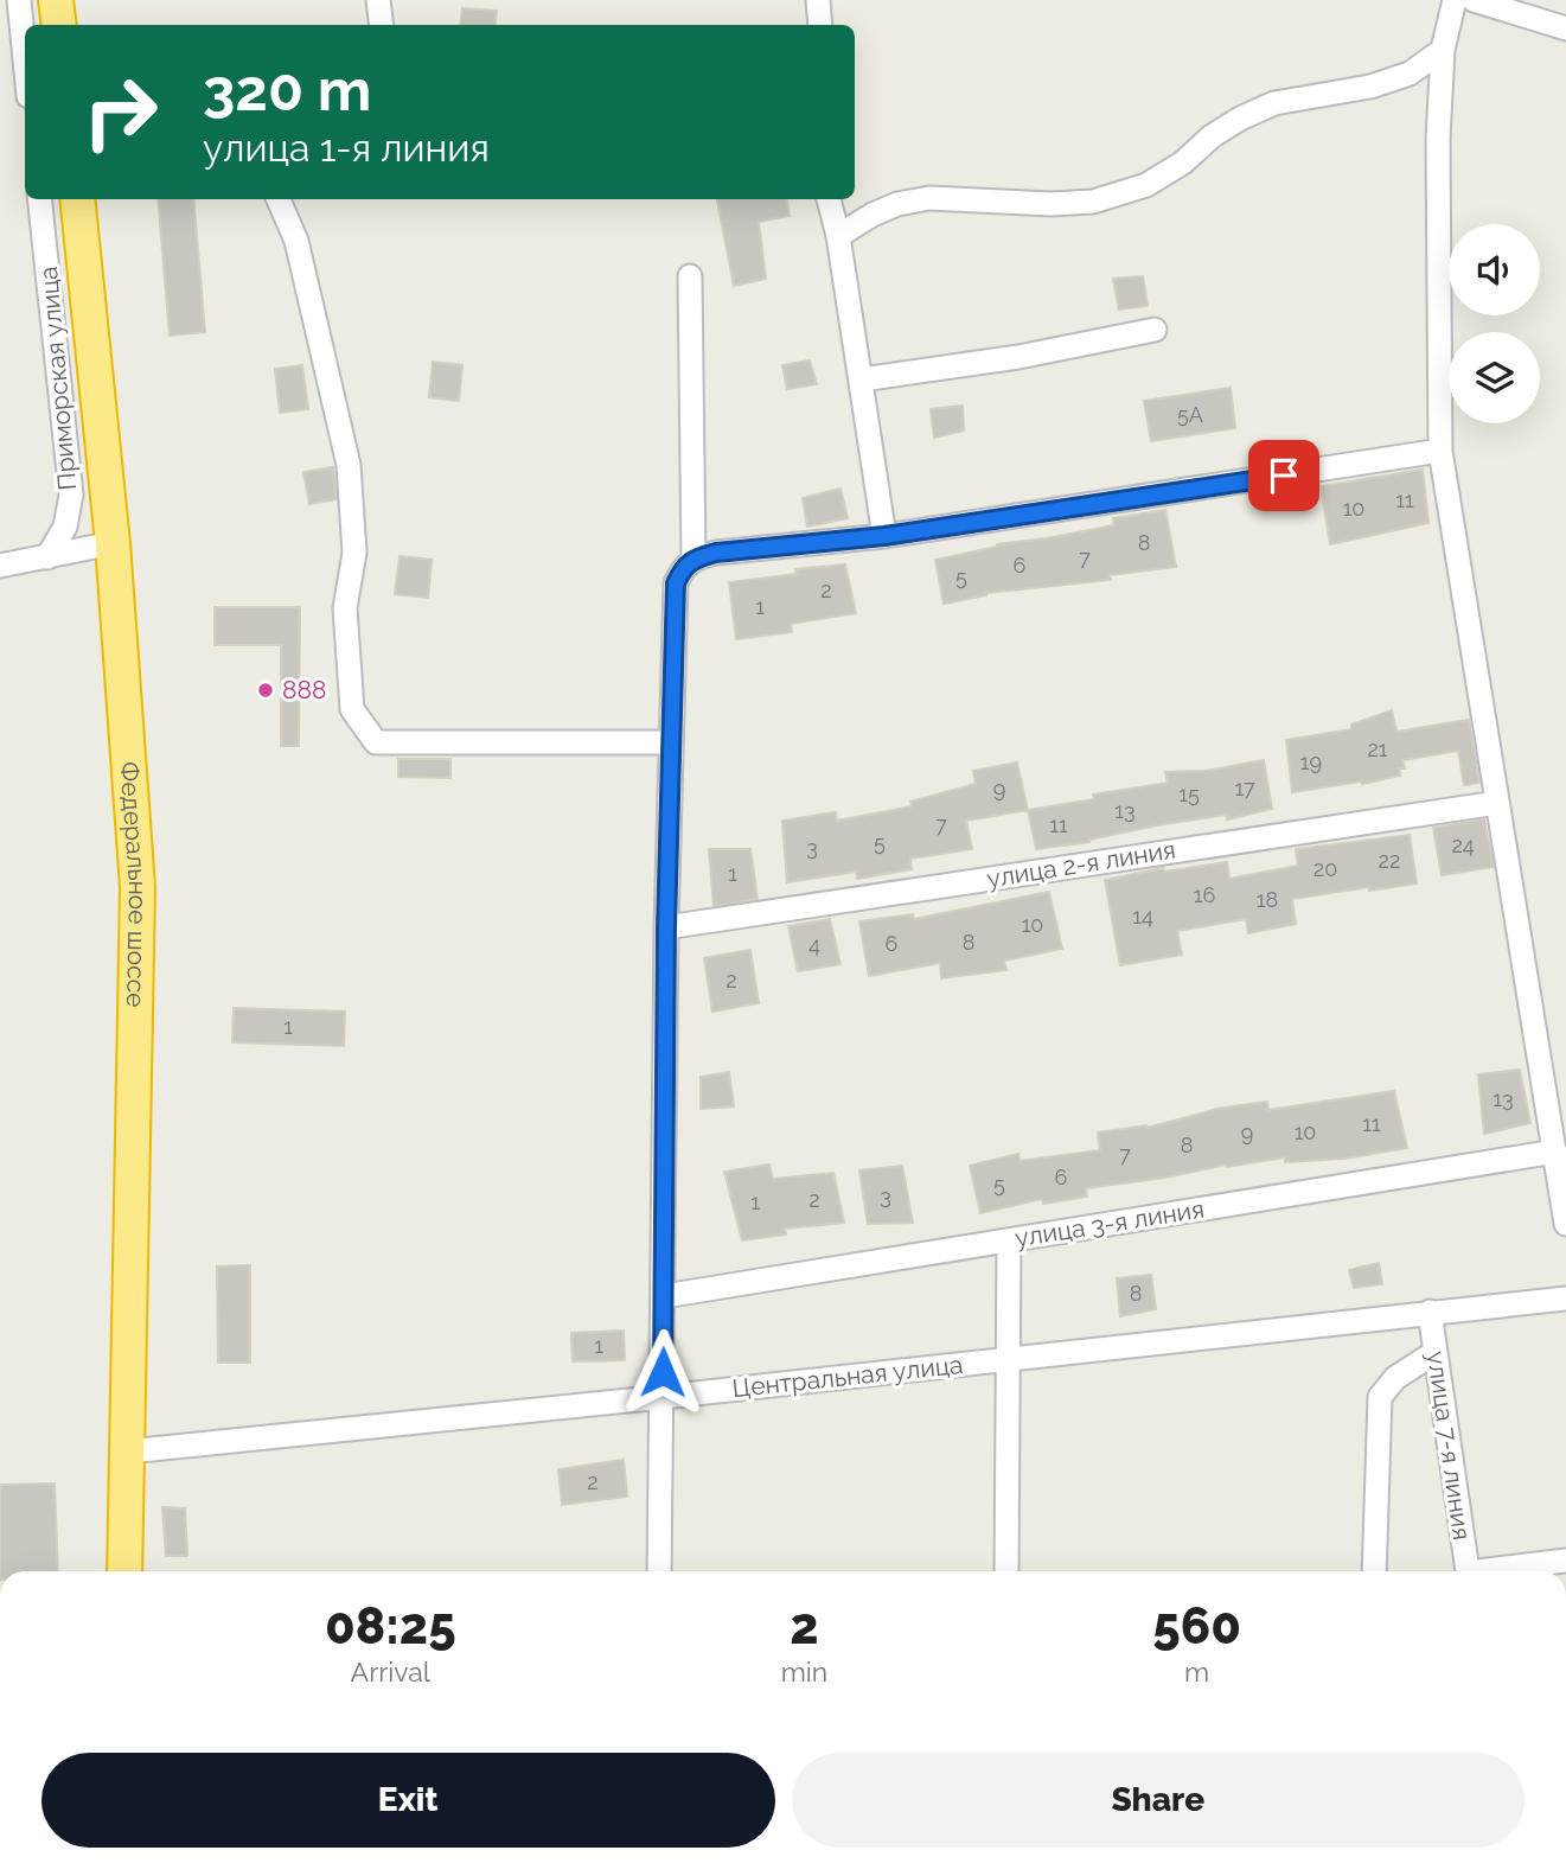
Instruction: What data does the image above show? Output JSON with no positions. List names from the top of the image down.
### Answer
{
  "streets": {
    "highway": ["Федеральное шоссе"],
    "street": [
      "Приморская улица",
      "улица 2-я линия",
      "улица 3-я линия",
      "Центральная улица",
      "улица 7-я линия"
    ]
  },
  "crossings": [
    ["Федеральное шоссе", "Центральная улица"],
    ["Центральная улица", "улица 7-я линия"]
  ],
  "places": ["888"],
  "house_numbers": [
    "5А",
    "11",
    "10",
    "8",
    "7",
    "6",
    "5",
    "2",
    "1",
    "21",
    "19",
    "17",
    "9",
    "15",
    "13",
    "7",
    "11",
    "5",
    "24",
    "3",
    "22",
    "20",
    "1",
    "16",
    "18",
    "14",
    "10",
    "8",
    "6",
    "4",
    "2",
    "1",
    "13",
    "11",
    "10",
    "9",
    "8",
    "7",
    "6",
    "5",
    "3",
    "2",
    "1",
    "8",
    "1",
    "2"
  ],
  "page": {
    "turn": ["320 m", "улица 1-я линия"],
    "eta": [
      "08:25",
      "Arrival",
      "2",
      "min",
      "560",
      "m"
    ],
    "buttons": ["Exit", "Share"]
  }
}
